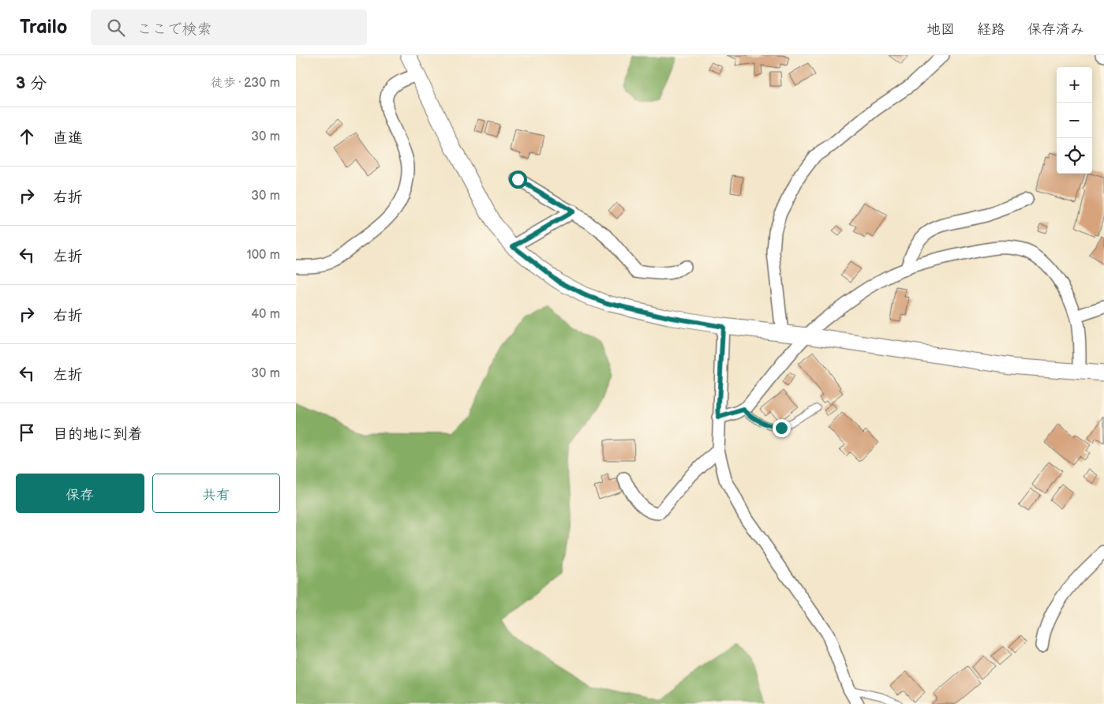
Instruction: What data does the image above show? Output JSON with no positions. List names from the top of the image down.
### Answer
{
  "page": {
    "header": "Trailo",
    "search": "ここで検索",
    "nav": ["地図", "経路", "保存済み"],
    "heading": ["3 分", "徒歩 · 230 m"],
    "map_buttons": ["+", "−"],
    "list": [
      ["直進", "30 m"],
      ["右折", "30 m"],
      ["左折", "100 m"],
      ["右折", "40 m"],
      ["左折", "30 m"],
      "目的地に到着"
    ],
    "buttons": ["保存", "共有"]
  }
}
